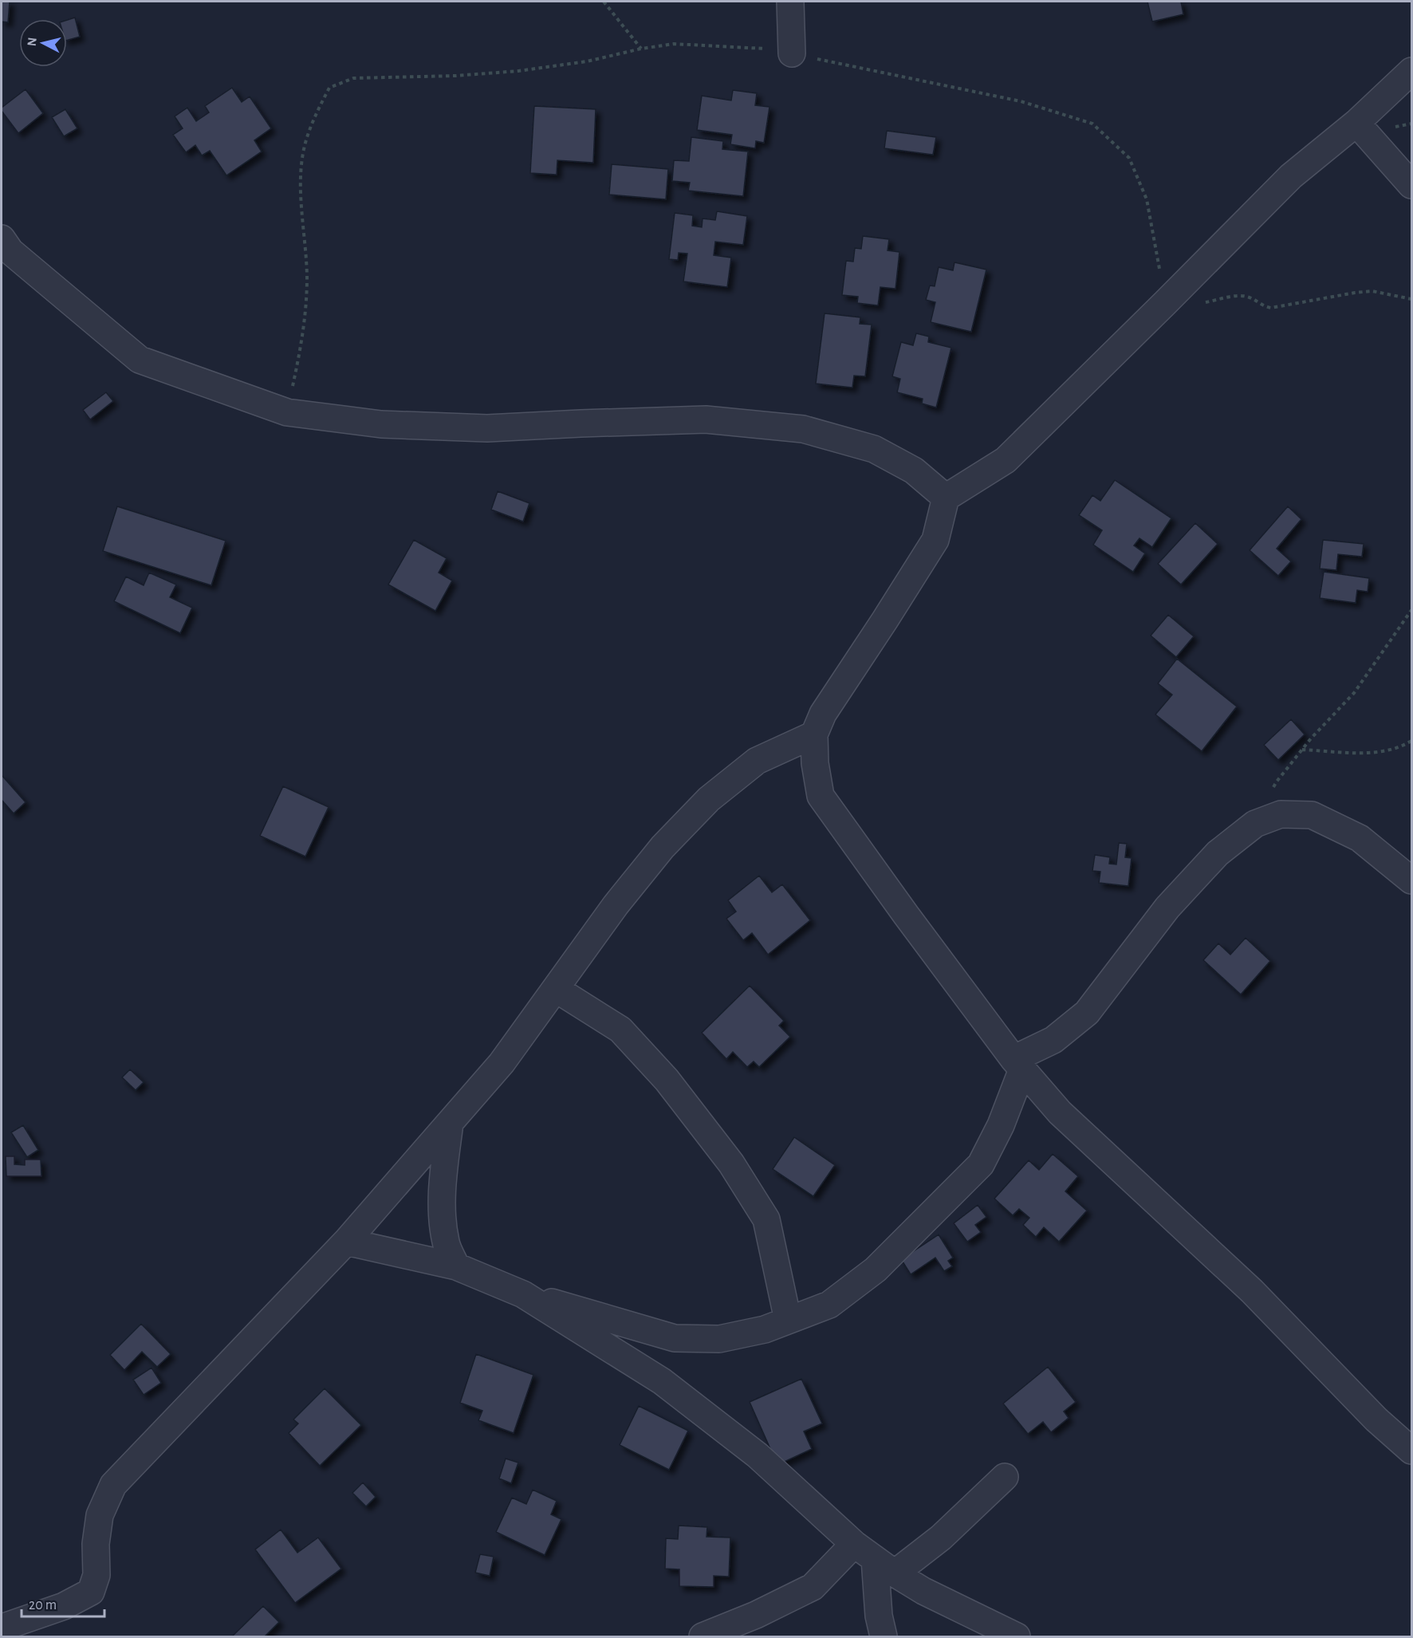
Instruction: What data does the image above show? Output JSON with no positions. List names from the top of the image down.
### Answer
{
  "scale_bar": "20 m",
  "north": "left"
}
